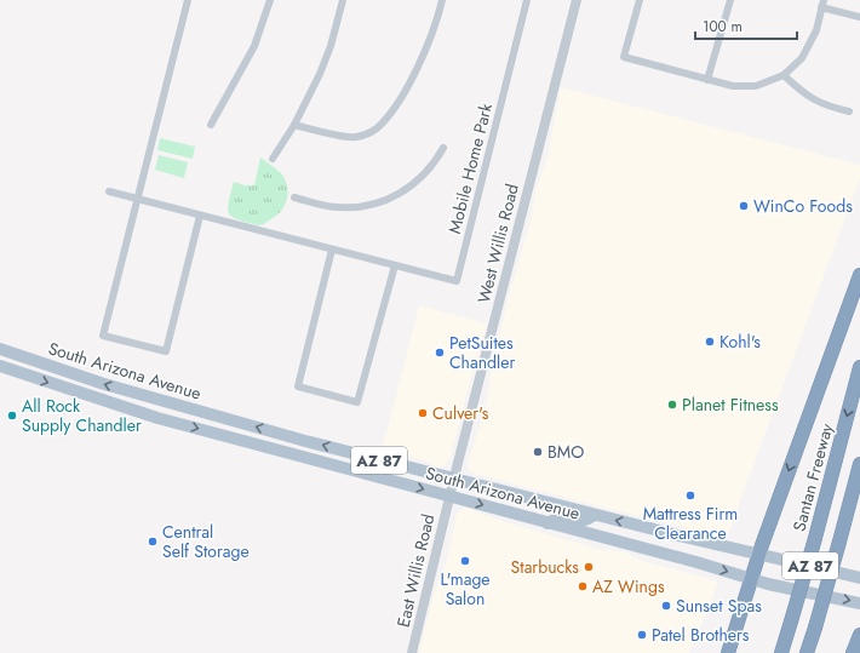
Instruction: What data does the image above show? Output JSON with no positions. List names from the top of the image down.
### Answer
{
  "streets": {
    "highway": ["Santan Freeway"],
    "main road": ["South Arizona Avenue", "AZ 87"],
    "street": ["Mobile Home Park", "West Willis Road", "East Willis Road"]
  },
  "crossings": [
    ["West Willis Road", "South Arizona Avenue"],
    ["West Willis Road", "East Willis Road"],
    ["South Arizona Avenue", "East Willis Road"]
  ],
  "places": [
    "WinCo Foods",
    "Kohl's",
    "PetSuites Chandler",
    "Planet Fitness",
    "Culver's",
    "All Rock Supply Chandler",
    "BMO",
    "Mattress Firm Clearance",
    "Central Self Storage",
    "L'mage Salon",
    "Starbucks",
    "AZ Wings",
    "Sunset Spas",
    "Patel Brothers"
  ],
  "scale_bar": "100 m"
}
